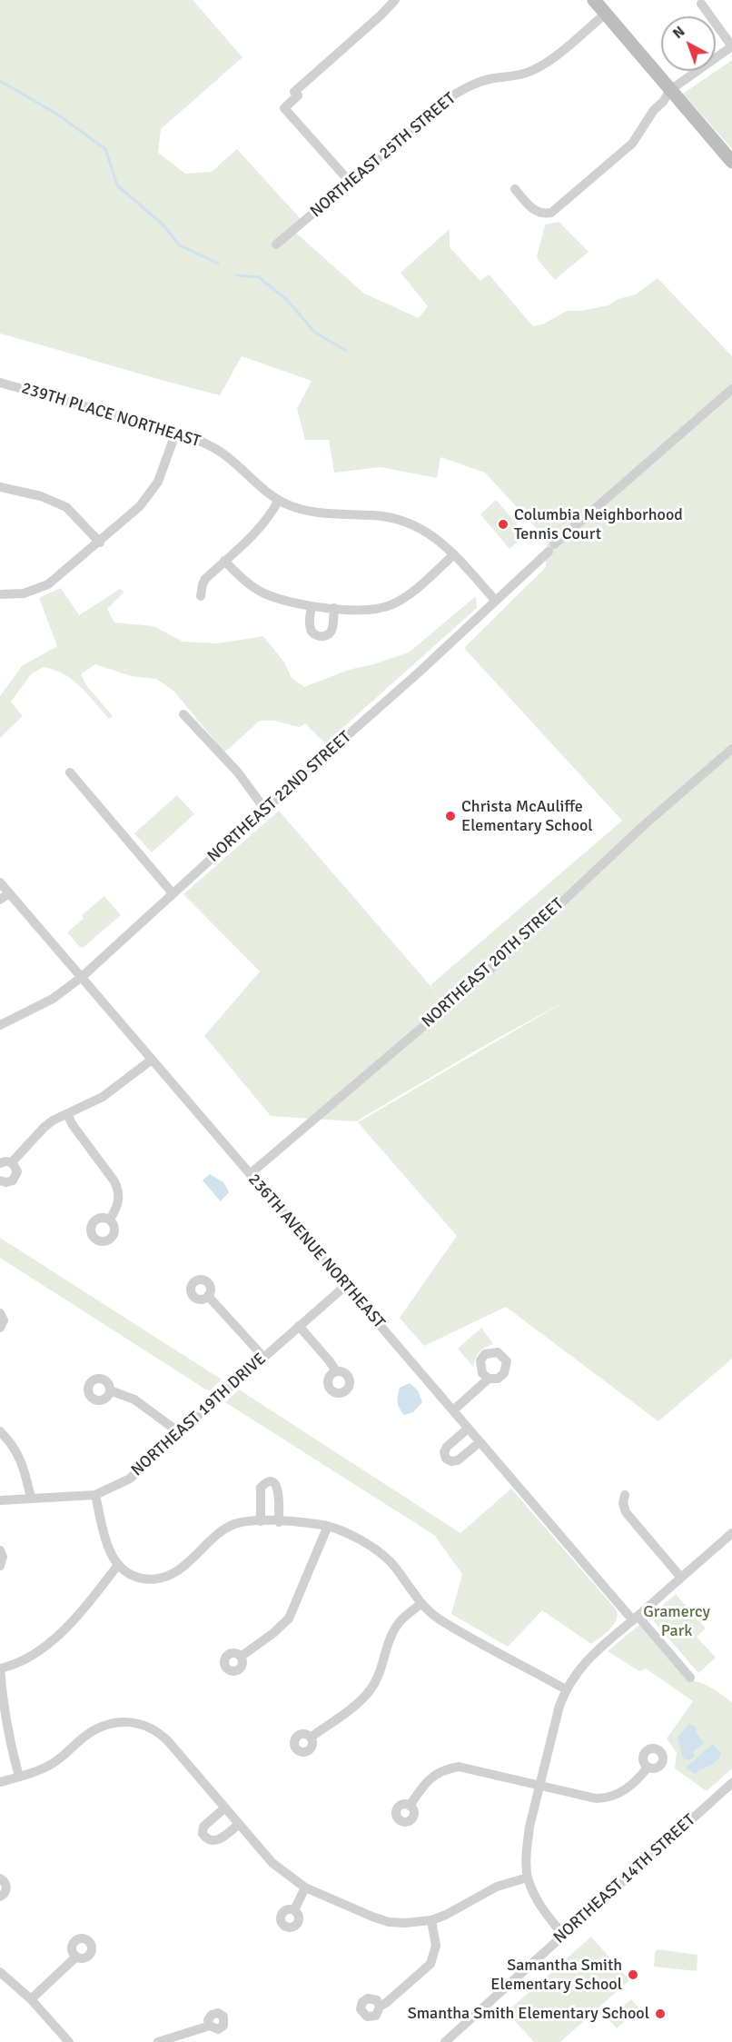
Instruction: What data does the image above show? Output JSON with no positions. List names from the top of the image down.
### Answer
{
  "streets": {
    "street": [
      "NORTHEAST 25TH STREET",
      "239TH PLACE NORTHEAST",
      "NORTHEAST 22ND STREET",
      "NORTHEAST 20TH STREET",
      "236TH AVENUE NORTHEAST",
      "NORTHEAST 19TH DRIVE",
      "NORTHEAST 14TH STREET"
    ]
  },
  "crossings": [
    ["239TH PLACE NORTHEAST", "NORTHEAST 22ND STREET"],
    ["NORTHEAST 22ND STREET", "236TH AVENUE NORTHEAST"],
    ["NORTHEAST 20TH STREET", "236TH AVENUE NORTHEAST"],
    ["236TH AVENUE NORTHEAST", "NORTHEAST 19TH DRIVE"]
  ],
  "parks": ["Gramercy Park"],
  "places": [
    "Columbia Neighborhood Tennis Court",
    "Christa McAuliffe Elementary School",
    "Samantha Smith Elementary School",
    "Smantha Smith Elementary School"
  ],
  "north": "top left"
}
